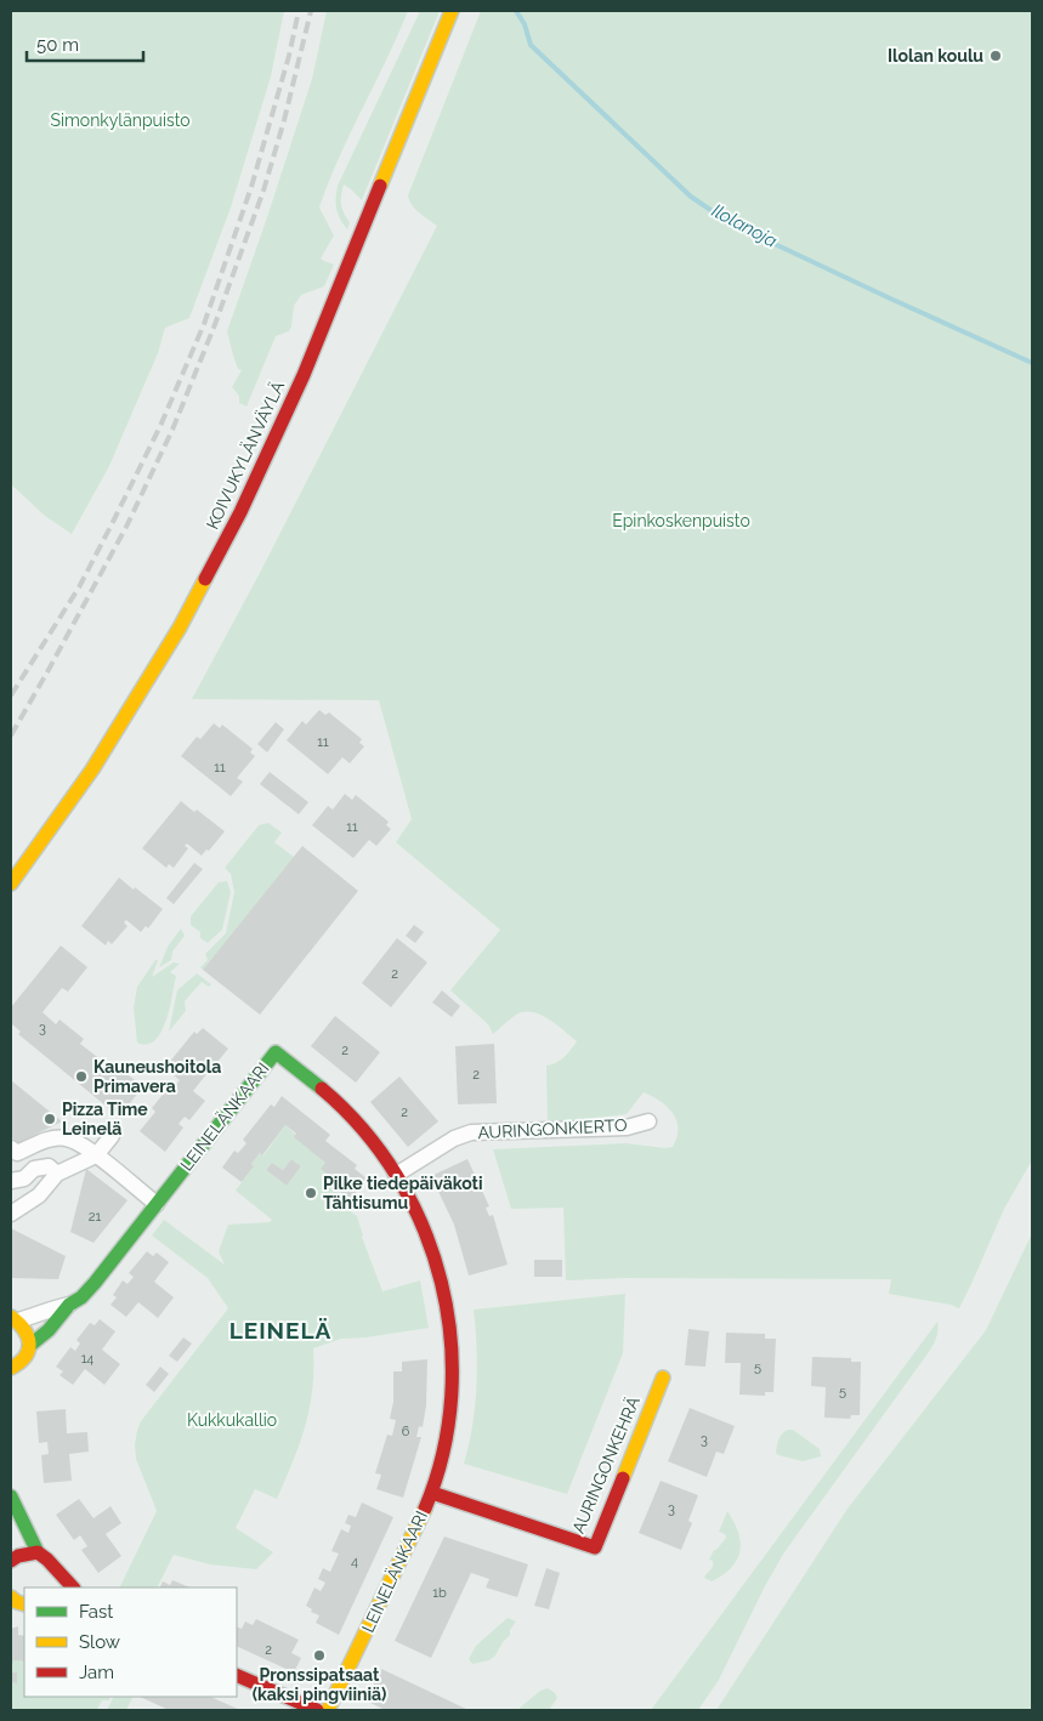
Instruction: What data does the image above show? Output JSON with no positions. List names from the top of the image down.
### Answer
{
  "streets": {
    "street": [
      "KOIVUKYLÄNVÄYLÄ",
      "LEINELÄNKAARI",
      "AURINGONKIERTO",
      "AURINGONKEHRÄ"
    ]
  },
  "crossings": [
    ["LEINELÄNKAARI", "AURINGONKIERTO"],
    ["LEINELÄNKAARI", "AURINGONKEHRÄ"]
  ],
  "districts": ["LEINELÄ"],
  "water": ["Ilolanoja"],
  "parks": ["Simonkylänpuisto", "Epinkoskenpuisto", "Kukkukallio"],
  "places": [
    "Ilolan koulu",
    "Kauneushoitola Primavera",
    "Pizza Time Leinelä",
    "Pilke tiedepäiväkoti Tähtisumu",
    "Pronssipatsaat (kaksi pingviiniä)"
  ],
  "house_numbers": [
    "11",
    "11",
    "11",
    "2",
    "3",
    "2",
    "2",
    "2",
    "21",
    "14",
    "5",
    "5",
    "6",
    "3",
    "3",
    "4",
    "1b",
    "2"
  ],
  "legend": ["Fast", "Slow", "Jam"],
  "scale_bar": "50 m"
}
